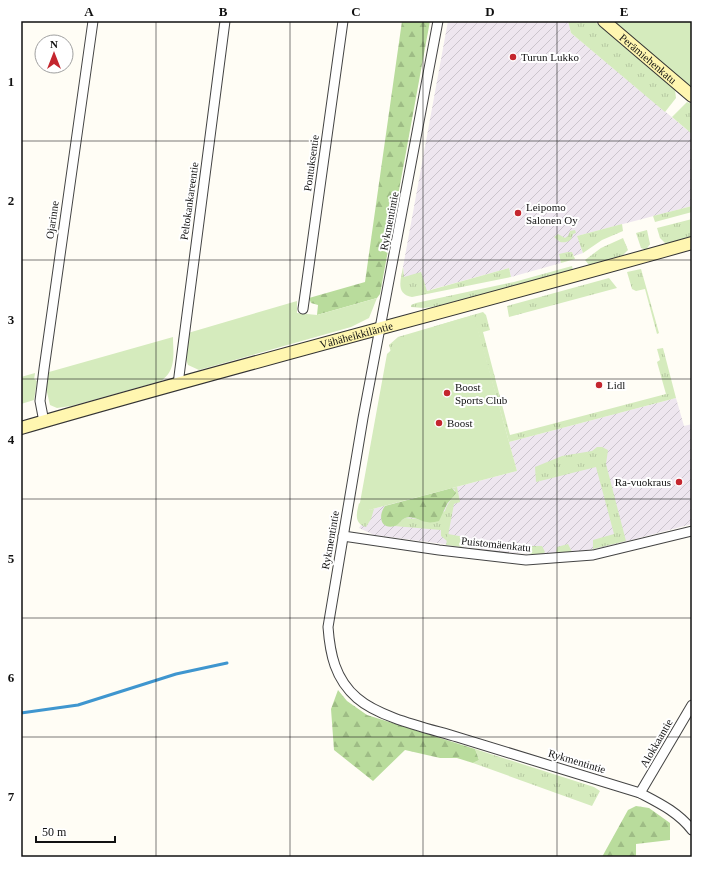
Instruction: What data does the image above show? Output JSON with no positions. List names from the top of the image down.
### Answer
{
  "streets": {
    "street": [
      "Perämiehenkatu",
      "Pontuksentie",
      "Peltokankareentie",
      "Ojarinne",
      "Rykmentintie",
      "Vähäheikkiläntie",
      "Puistomäenkatu",
      "Alokkaantie"
    ]
  },
  "crossings": [
    ["Peltokankareentie", "Vähäheikkiläntie"],
    ["Ojarinne", "Vähäheikkiläntie"],
    ["Rykmentintie", "Vähäheikkiläntie"],
    ["Rykmentintie", "Puistomäenkatu"],
    ["Rykmentintie", "Alokkaantie"]
  ],
  "places": [
    "Turun Lukko",
    "Leipomo Salonen Oy",
    "Lidl",
    "Boost Sports Club",
    "Boost",
    "Ra-vuokraus"
  ],
  "scale_bar": "50 m",
  "north": "top",
  "grid": {
    "columns": [
      "A",
      "B",
      "C",
      "D",
      "E"
    ],
    "rows": [
      "1",
      "2",
      "3",
      "4",
      "5",
      "6",
      "7"
    ]
  }
}
